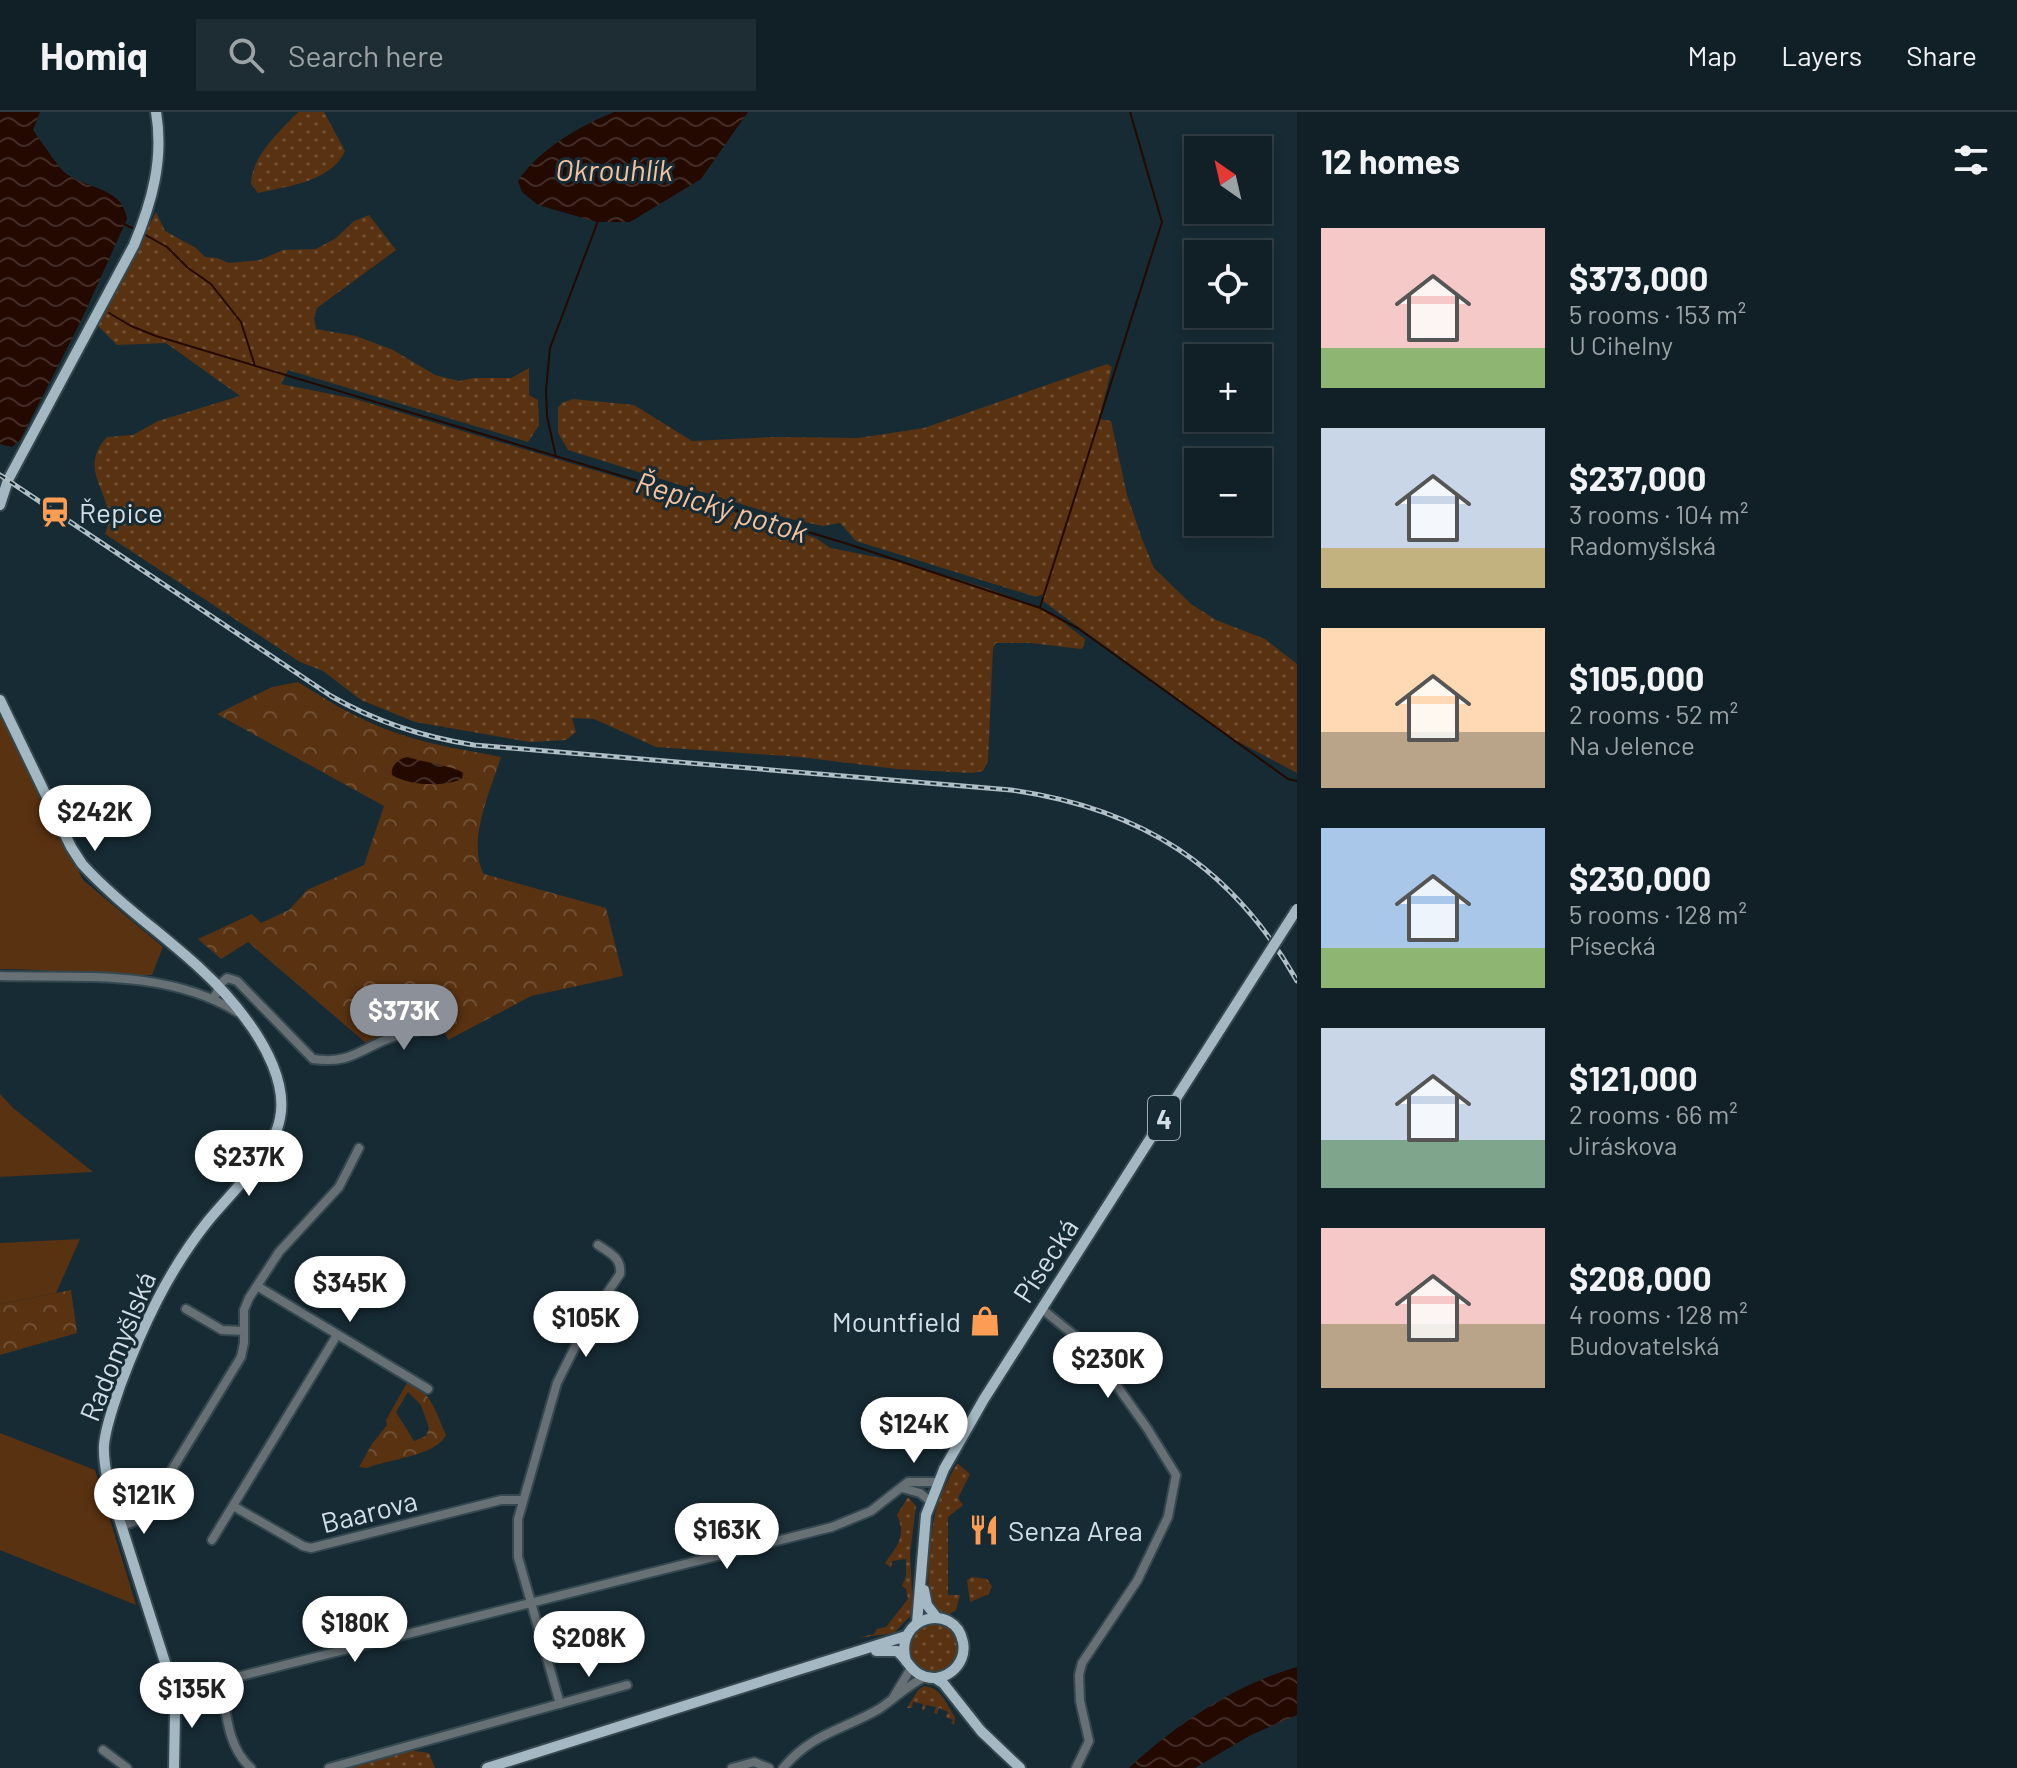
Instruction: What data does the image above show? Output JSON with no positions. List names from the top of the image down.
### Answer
{
  "streets": {
    "main road": ["4", "Písecká", "Radomyšlská"],
    "street": ["Baarova"]
  },
  "crossings": [
    ["4", "Písecká"]
  ],
  "water": ["Okrouhlík", "Řepický potok"],
  "places": {
    "station": ["Řepice"],
    "shop": ["Mountfield"],
    "restaurant": ["Senza Area"]
  },
  "north": "top left",
  "page": {
    "header": "Homiq",
    "search": "Search here",
    "nav": ["Map", "Layers", "Share"],
    "heading": "12 homes",
    "map_buttons": ["+", "−"],
    "list": [
      {
        "name": "$373,000",
        "note": "5 rooms · 153 m² · U Cihelny"
      },
      {
        "name": "$237,000",
        "note": "3 rooms · 104 m² · Radomyšlská"
      },
      {
        "name": "$105,000",
        "note": "2 rooms · 52 m² · Na Jelence"
      },
      {
        "name": "$230,000",
        "note": "5 rooms · 128 m² · Písecká"
      },
      {
        "name": "$121,000",
        "note": "2 rooms · 66 m² · Jiráskova"
      },
      {
        "name": "$208,000",
        "note": "4 rooms · 128 m² · Budovatelská"
      }
    ],
    "price": [
      "$242K",
      "$373K",
      "$237K",
      "$345K",
      "$105K",
      "$230K",
      "$124K",
      "$121K",
      "$163K",
      "$180K",
      "$208K",
      "$135K"
    ]
  }
}
